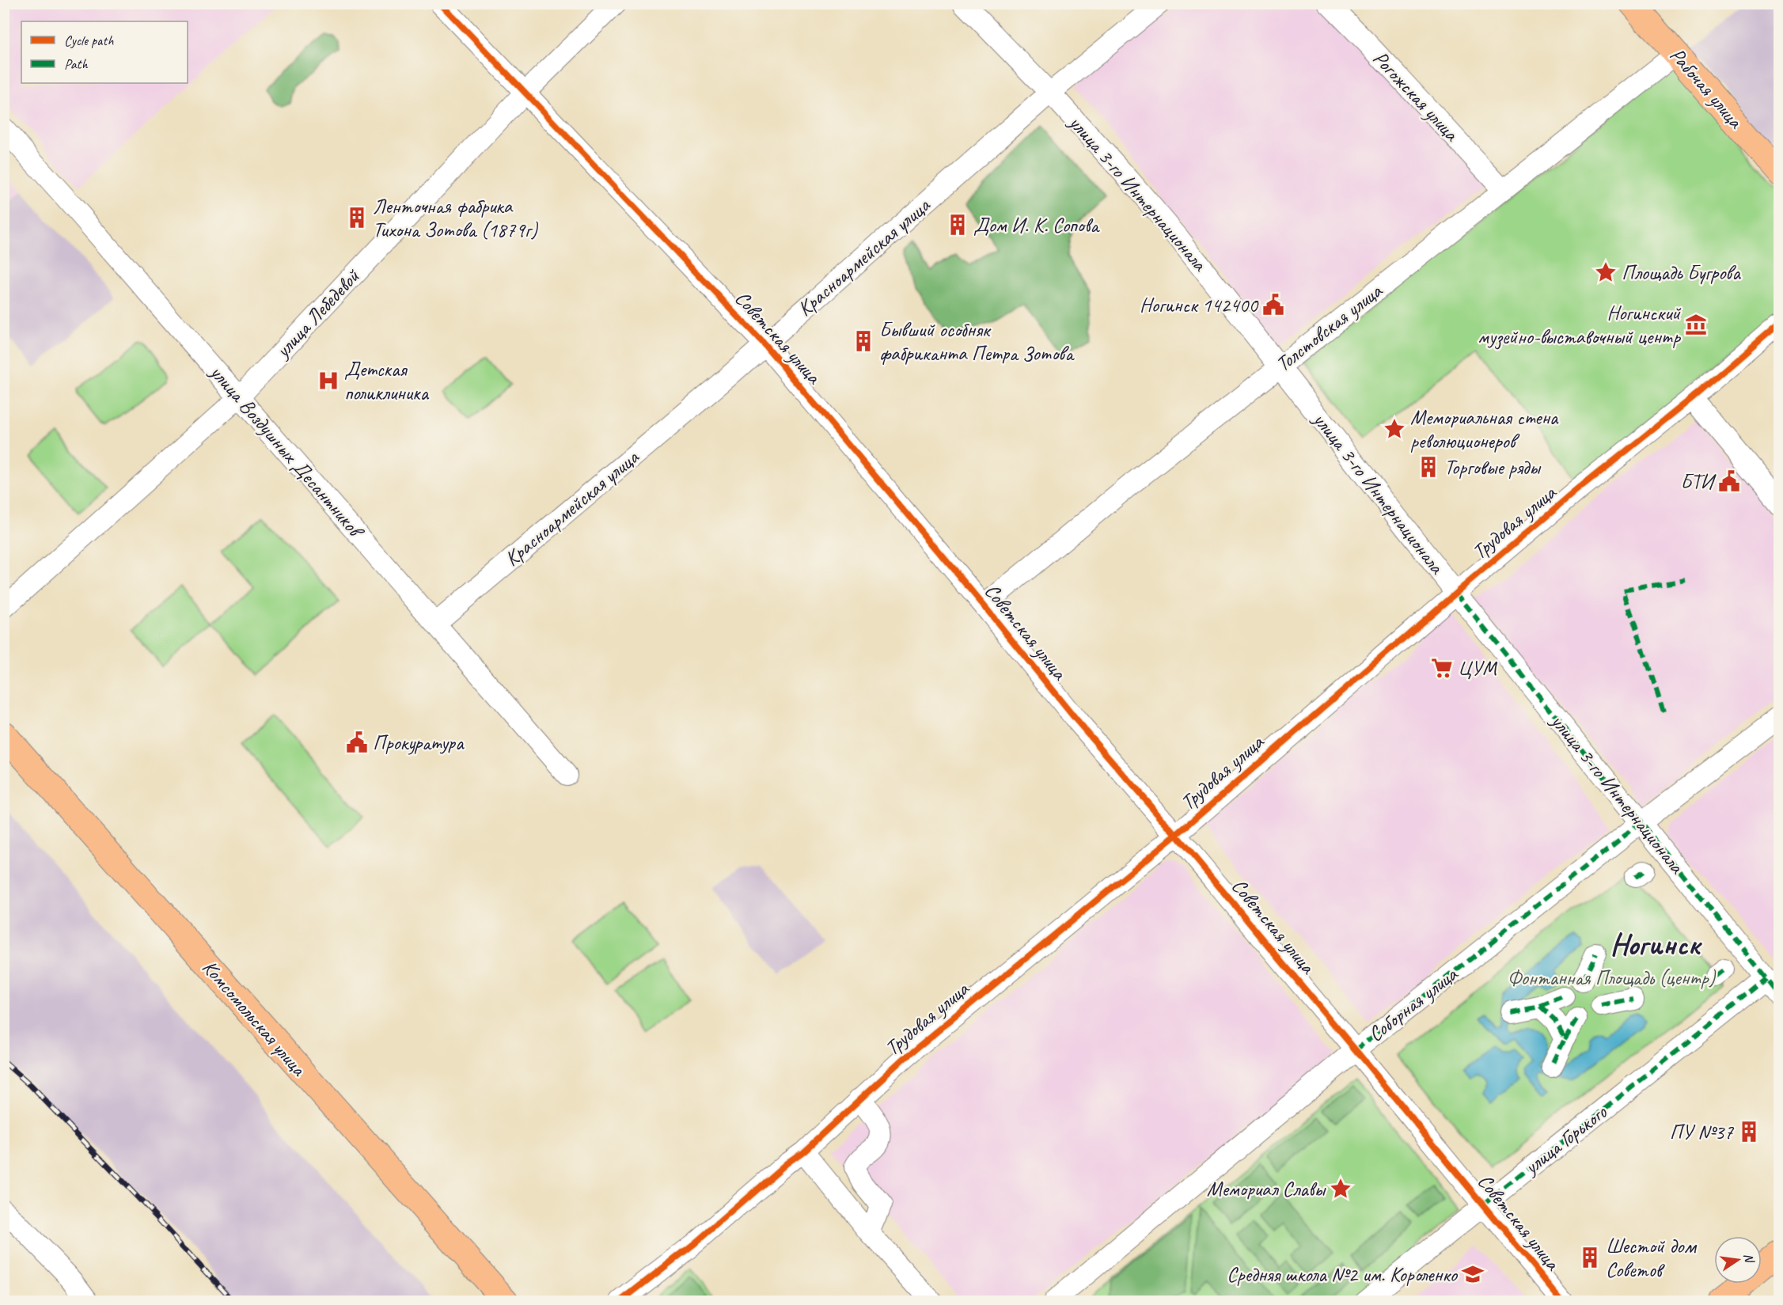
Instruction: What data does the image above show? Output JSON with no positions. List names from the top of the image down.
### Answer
{
  "streets": {
    "main road": ["Рабочая улица", "Комсомольская улица"],
    "street": [
      "Рогожская улица",
      "улица 3-го Интернационала",
      "Красноармейская улица",
      "улица Лебедевой",
      "Толстовская улица",
      "Советская улица",
      "улица Воздушных Десантников",
      "Трудовая улица",
      "Соборная улица",
      "улица Горького"
    ]
  },
  "crossings": [
    ["Рабочая улица", "Толстовская улица"],
    ["Рогожская улица", "Толстовская улица"],
    ["улица 3-го Интернационала", "Красноармейская улица"],
    ["улица 3-го Интернационала", "Толстовская улица"],
    ["улица 3-го Интернационала", "Трудовая улица"],
    ["улица 3-го Интернационала", "Соборная улица"],
    ["улица 3-го Интернационала", "улица Горького"],
    ["Красноармейская улица", "Советская улица"],
    ["Красноармейская улица", "улица Воздушных Десантников"],
    ["улица Лебедевой", "Советская улица"],
    ["улица Лебедевой", "улица Воздушных Десантников"],
    ["Толстовская улица", "Советская улица"],
    ["Советская улица", "Трудовая улица"],
    ["Советская улица", "Соборная улица"],
    ["Советская улица", "улица Горького"]
  ],
  "districts": ["Ногинск"],
  "parks": ["Фонтанная Площадь (центр)"],
  "places": {
    "building": [
      "Ленточная фабрика Тихона Зотова (1879г)",
      "Дом И. К. Сопова",
      "Бывший особняк фабриканта Петра Зотова",
      "Торговые ряды",
      "ПУ №37",
      "Шестой дом Советов"
    ],
    "place": ["Площадь Бугрова", "Мемориальная стена революционеров", "Мемориал Славы"],
    "public building": ["Ногинск 142400", "БТИ", "Прокуратура"],
    "museum": ["Ногинский музейно-выставочный центр"],
    "hospital": ["Детская поликлиника"],
    "supermarket": ["ЦУМ"],
    "school or university": ["Средняя школа №2 им. Короленко"]
  },
  "legend": ["Cycle path", "Path"],
  "north": "right"
}
